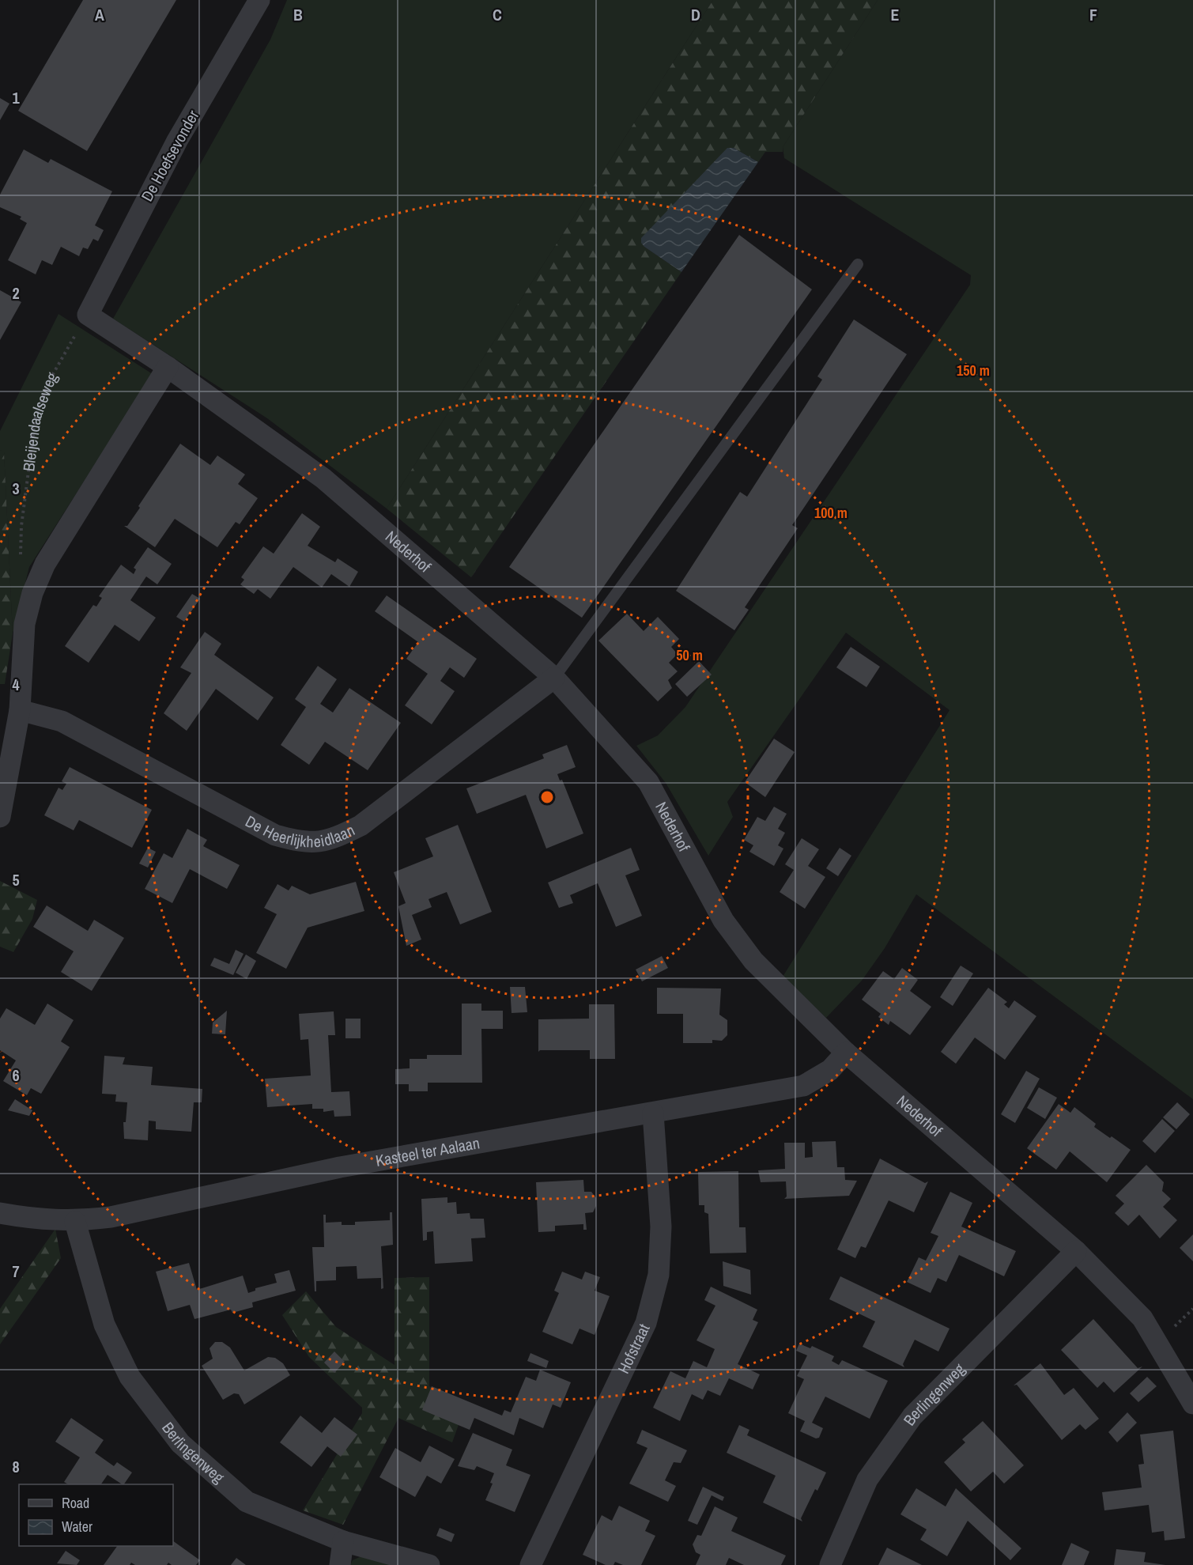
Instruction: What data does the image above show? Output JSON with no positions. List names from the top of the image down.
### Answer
{
  "streets": {
    "street": [
      "De Hoefsevonder",
      "Nederhof",
      "De Heerlijkheidlaan",
      "Kasteel ter Aalaan",
      "Hofstraat",
      "Berlingenweg"
    ],
    "path": ["Bleijendaalseweg"]
  },
  "crossings": [
    ["De Hoefsevonder", "Bleijendaalseweg"],
    ["De Hoefsevonder", "Nederhof"],
    ["Bleijendaalseweg", "Nederhof"],
    ["Nederhof", "De Heerlijkheidlaan"],
    ["Nederhof", "Kasteel ter Aalaan"],
    ["Nederhof", "Berlingenweg"],
    ["Kasteel ter Aalaan", "Hofstraat"],
    ["Kasteel ter Aalaan", "Berlingenweg"]
  ],
  "legend": ["Road", "Water"],
  "grid": {
    "columns": [
      "A",
      "B",
      "C",
      "D",
      "E",
      "F"
    ],
    "rows": [
      "1",
      "2",
      "3",
      "4",
      "5",
      "6",
      "7",
      "8"
    ]
  },
  "rings": ["150 m", "100 m", "50 m"]
}
